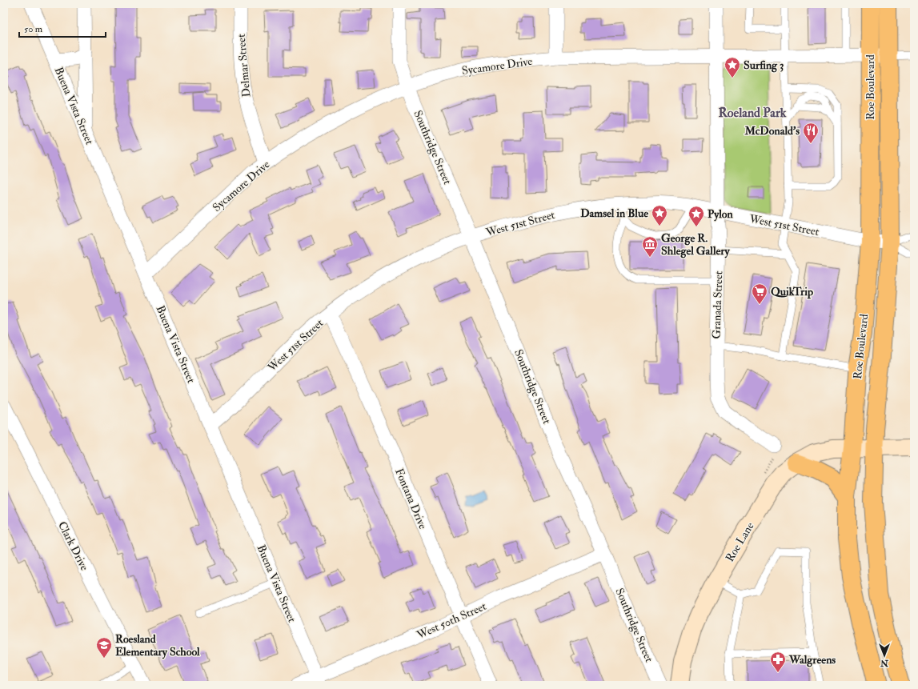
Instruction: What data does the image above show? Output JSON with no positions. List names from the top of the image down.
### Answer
{
  "streets": {
    "main road": ["Roe Boulevard"],
    "street": [
      "Delmar Street",
      "Sycamore Drive",
      "Buena Vista Street",
      "Southridge Street",
      "West 51st Street",
      "Granada Street",
      "Fontana Drive",
      "Roe Lane",
      "Clark Drive",
      "West 50th Street"
    ]
  },
  "crossings": [
    ["Delmar Street", "Sycamore Drive"],
    ["Sycamore Drive", "Roe Boulevard"],
    ["Sycamore Drive", "Buena Vista Street"],
    ["Sycamore Drive", "Southridge Street"],
    ["Sycamore Drive", "Granada Street"],
    ["Roe Boulevard", "West 51st Street"],
    ["Roe Boulevard", "Roe Lane"],
    ["Buena Vista Street", "West 51st Street"],
    ["Buena Vista Street", "West 50th Street"],
    ["Southridge Street", "West 51st Street"],
    ["Southridge Street", "West 50th Street"],
    ["West 51st Street", "Granada Street"],
    ["West 51st Street", "Fontana Drive"],
    ["Fontana Drive", "West 50th Street"]
  ],
  "districts": ["Roeland Park"],
  "places": {
    "place": ["Surfing 3", "Damsel in Blue", "Pylon"],
    "restaurant": ["McDonald's"],
    "museum": ["George R. Shlegel Gallery"],
    "supermarket": ["QuikTrip"],
    "school or university": ["Roesland Elementary School"],
    "pharmacy": ["Walgreens"]
  },
  "scale_bar": "50 m",
  "north": "bottom"
}
